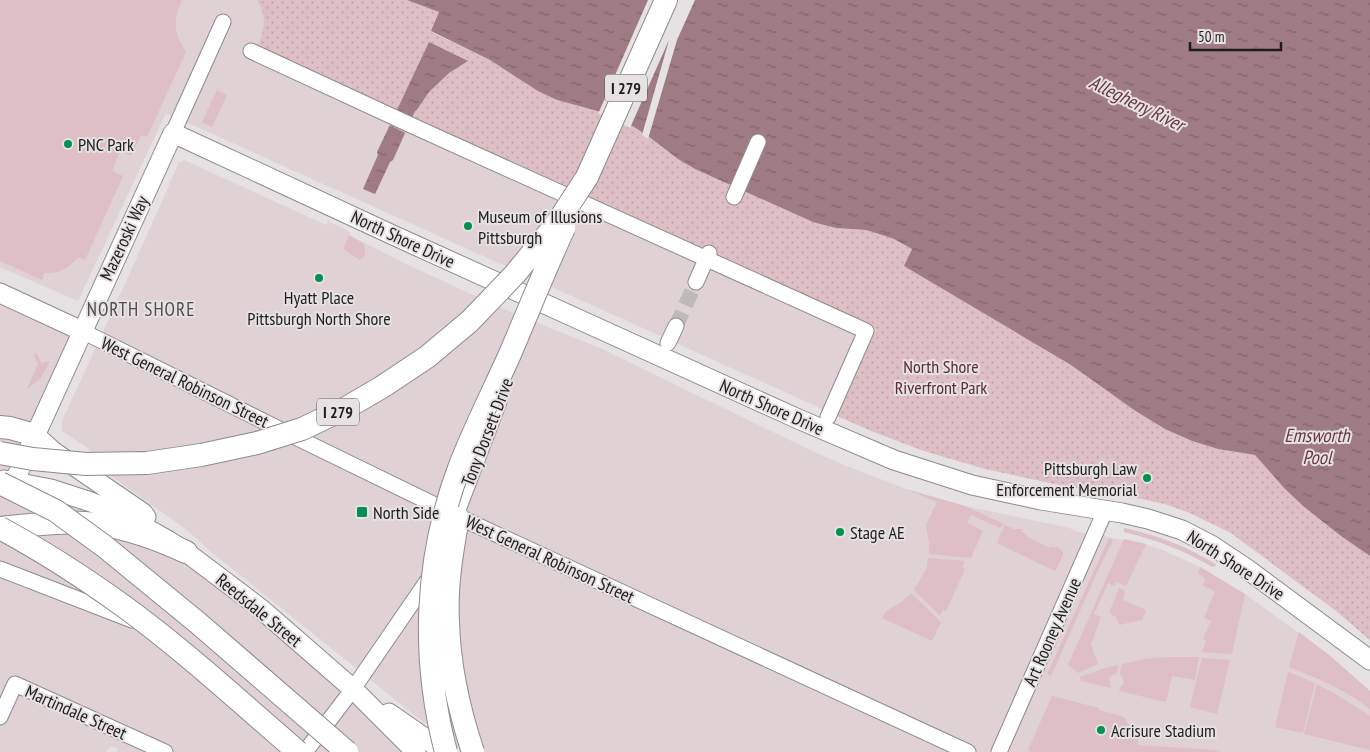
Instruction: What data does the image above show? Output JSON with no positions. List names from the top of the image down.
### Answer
{
  "streets": {
    "highway": ["I 279"],
    "main road": [
      "Mazeroski Way",
      "North Shore Drive",
      "West General Robinson Street",
      "Reedsdale Street"
    ],
    "street": ["Tony Dorsett Drive", "Art Rooney Avenue", "Martindale Street"]
  },
  "crossings": [
    ["I 279", "Reedsdale Street"],
    ["Mazeroski Way", "North Shore Drive"],
    ["Mazeroski Way", "West General Robinson Street"],
    ["Mazeroski Way", "Reedsdale Street"],
    ["North Shore Drive", "Tony Dorsett Drive"],
    ["North Shore Drive", "Art Rooney Avenue"],
    ["West General Robinson Street", "Tony Dorsett Drive"],
    ["Tony Dorsett Drive", "Reedsdale Street"]
  ],
  "districts": ["NORTH SHORE"],
  "water": ["Allegheny River", "Emsworth Pool"],
  "parks": ["North Shore Riverfront Park"],
  "places": {
    "other": [
      "PNC Park",
      "Museum of Illusions Pittsburgh",
      "Hyatt Place Pittsburgh North Shore",
      "Pittsburgh Law Enforcement Memorial",
      "Stage AE",
      "Acrisure Stadium"
    ],
    "transit": ["North Side"]
  },
  "scale_bar": "50 m"
}
